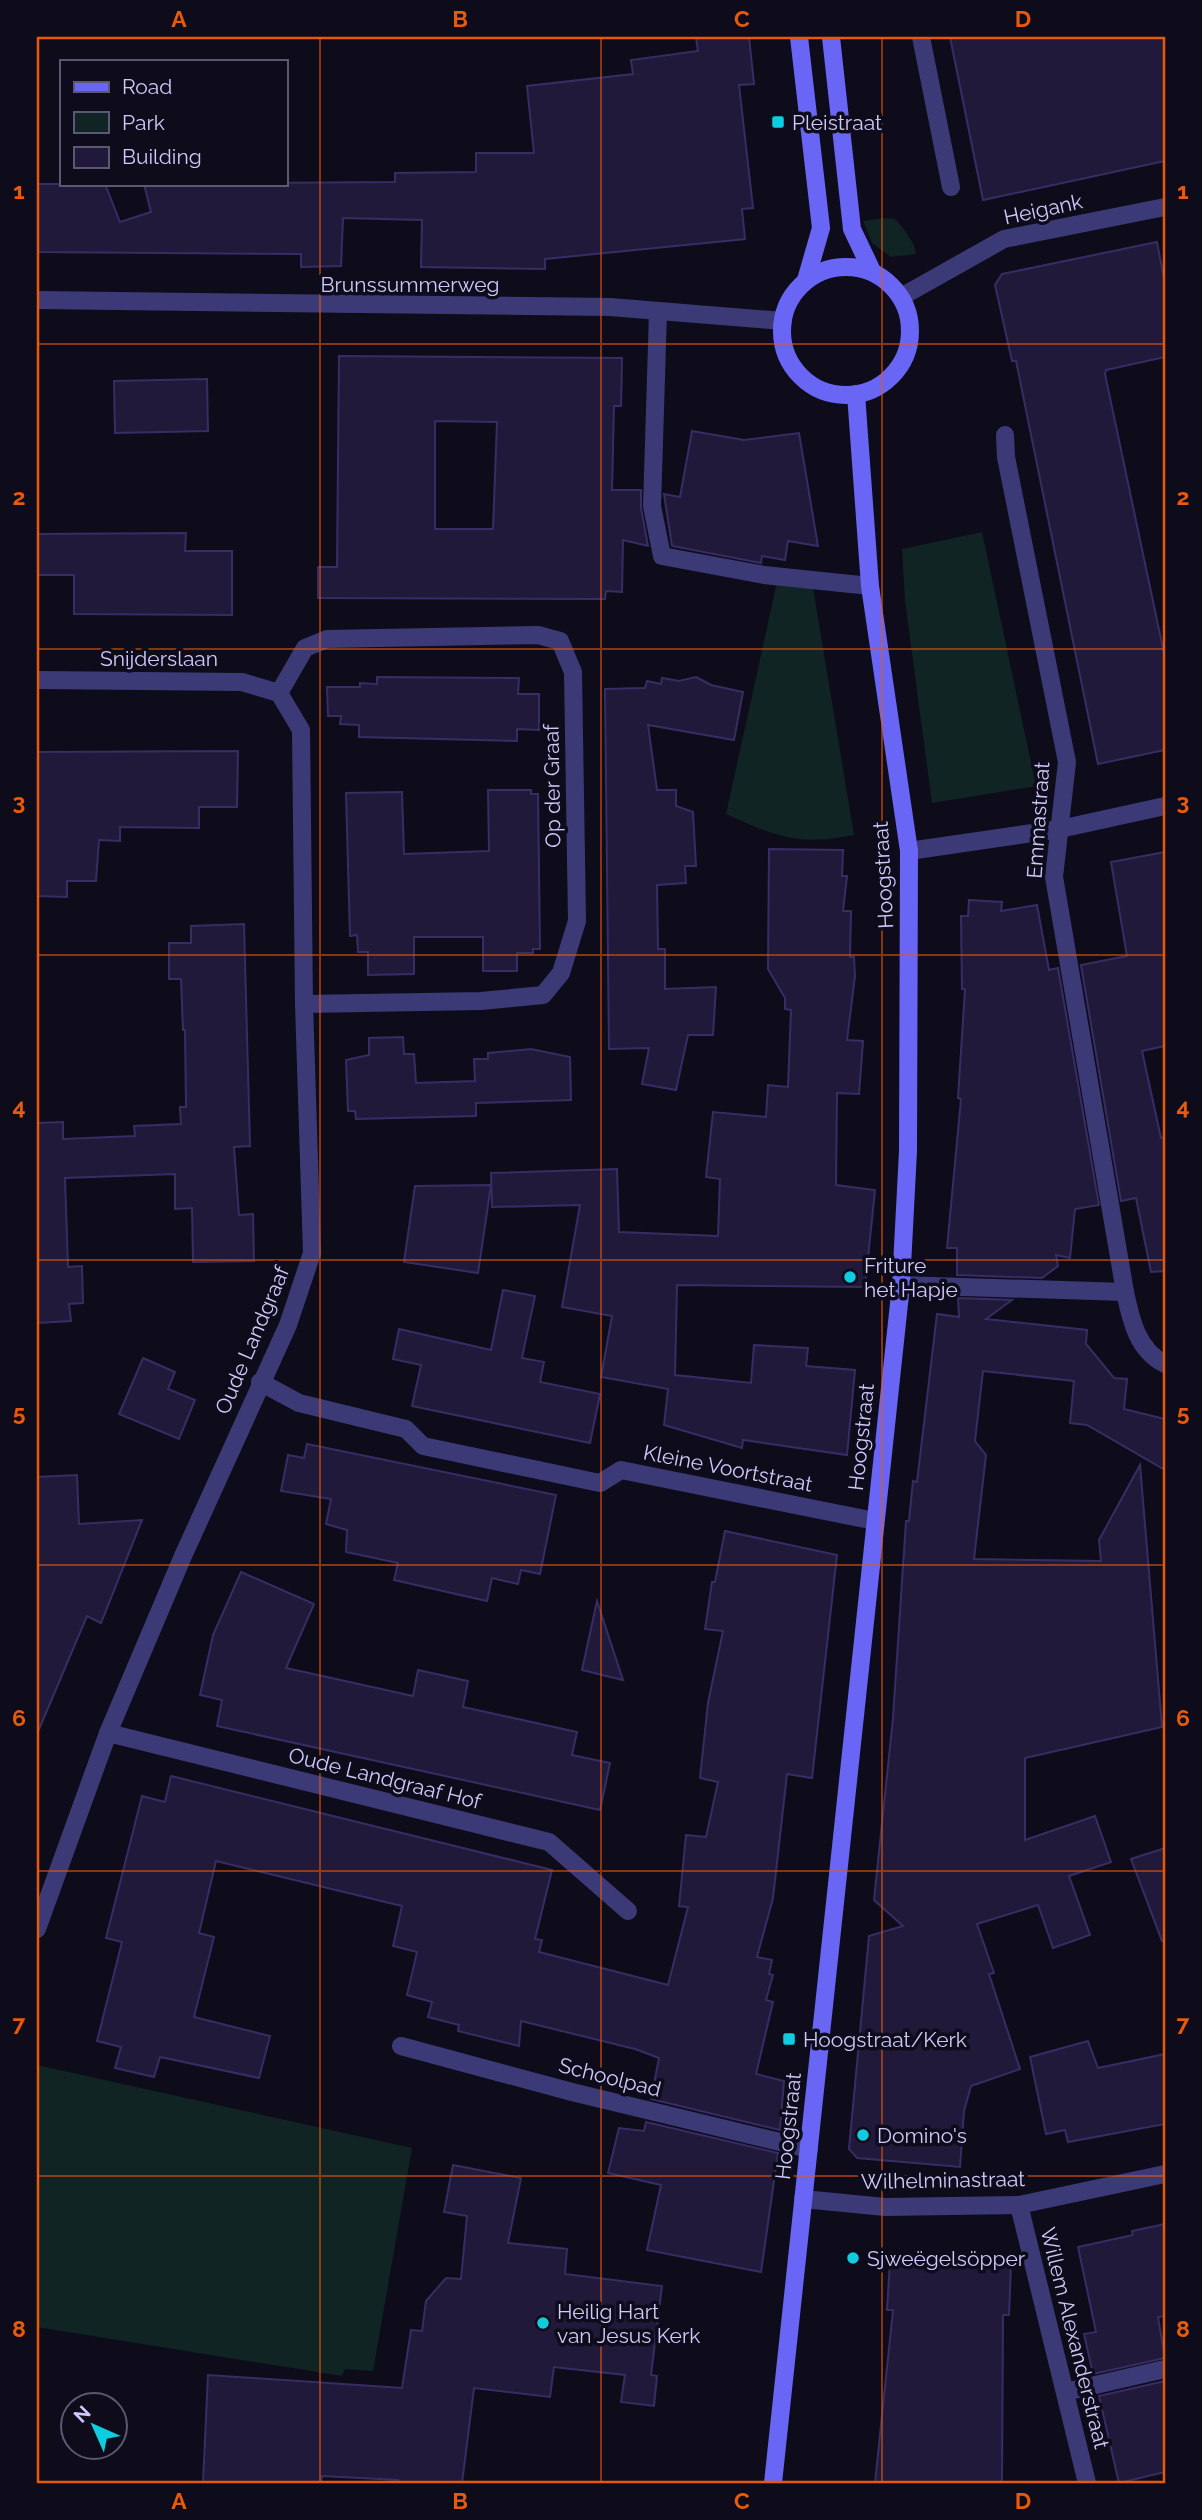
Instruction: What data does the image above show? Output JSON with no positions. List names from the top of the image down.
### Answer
{
  "streets": {
    "main road": ["Hoogstraat"],
    "street": [
      "Heigank",
      "Brunssummerweg",
      "Snijderslaan",
      "Op der Graaf",
      "Emmastraat",
      "Oude Landgraaf",
      "Kleine Voortstraat",
      "Oude Landgraaf Hof",
      "Schoolpad",
      "Wilhelminastraat",
      "Willem Alexanderstraat"
    ]
  },
  "crossings": [
    ["Heigank", "Brunssummerweg"],
    ["Heigank", "Hoogstraat"],
    ["Brunssummerweg", "Hoogstraat"],
    ["Snijderslaan", "Op der Graaf"],
    ["Snijderslaan", "Oude Landgraaf"],
    ["Op der Graaf", "Oude Landgraaf"],
    ["Hoogstraat", "Kleine Voortstraat"],
    ["Hoogstraat", "Schoolpad"],
    ["Hoogstraat", "Wilhelminastraat"],
    ["Oude Landgraaf", "Kleine Voortstraat"],
    ["Oude Landgraaf", "Oude Landgraaf Hof"],
    ["Wilhelminastraat", "Willem Alexanderstraat"]
  ],
  "places": {
    "transit": ["Pleistraat", "Hoogstraat/Kerk"],
    "other": [
      "Friture het Hapje",
      "Domino's",
      "Sjweëgelsöpper",
      "Heilig Hart van Jesus Kerk"
    ]
  },
  "legend": ["Road", "Park", "Building"],
  "north": "top left",
  "grid": {
    "columns": [
      "A",
      "B",
      "C",
      "D"
    ],
    "rows": [
      "1",
      "2",
      "3",
      "4",
      "5",
      "6",
      "7",
      "8"
    ]
  }
}
